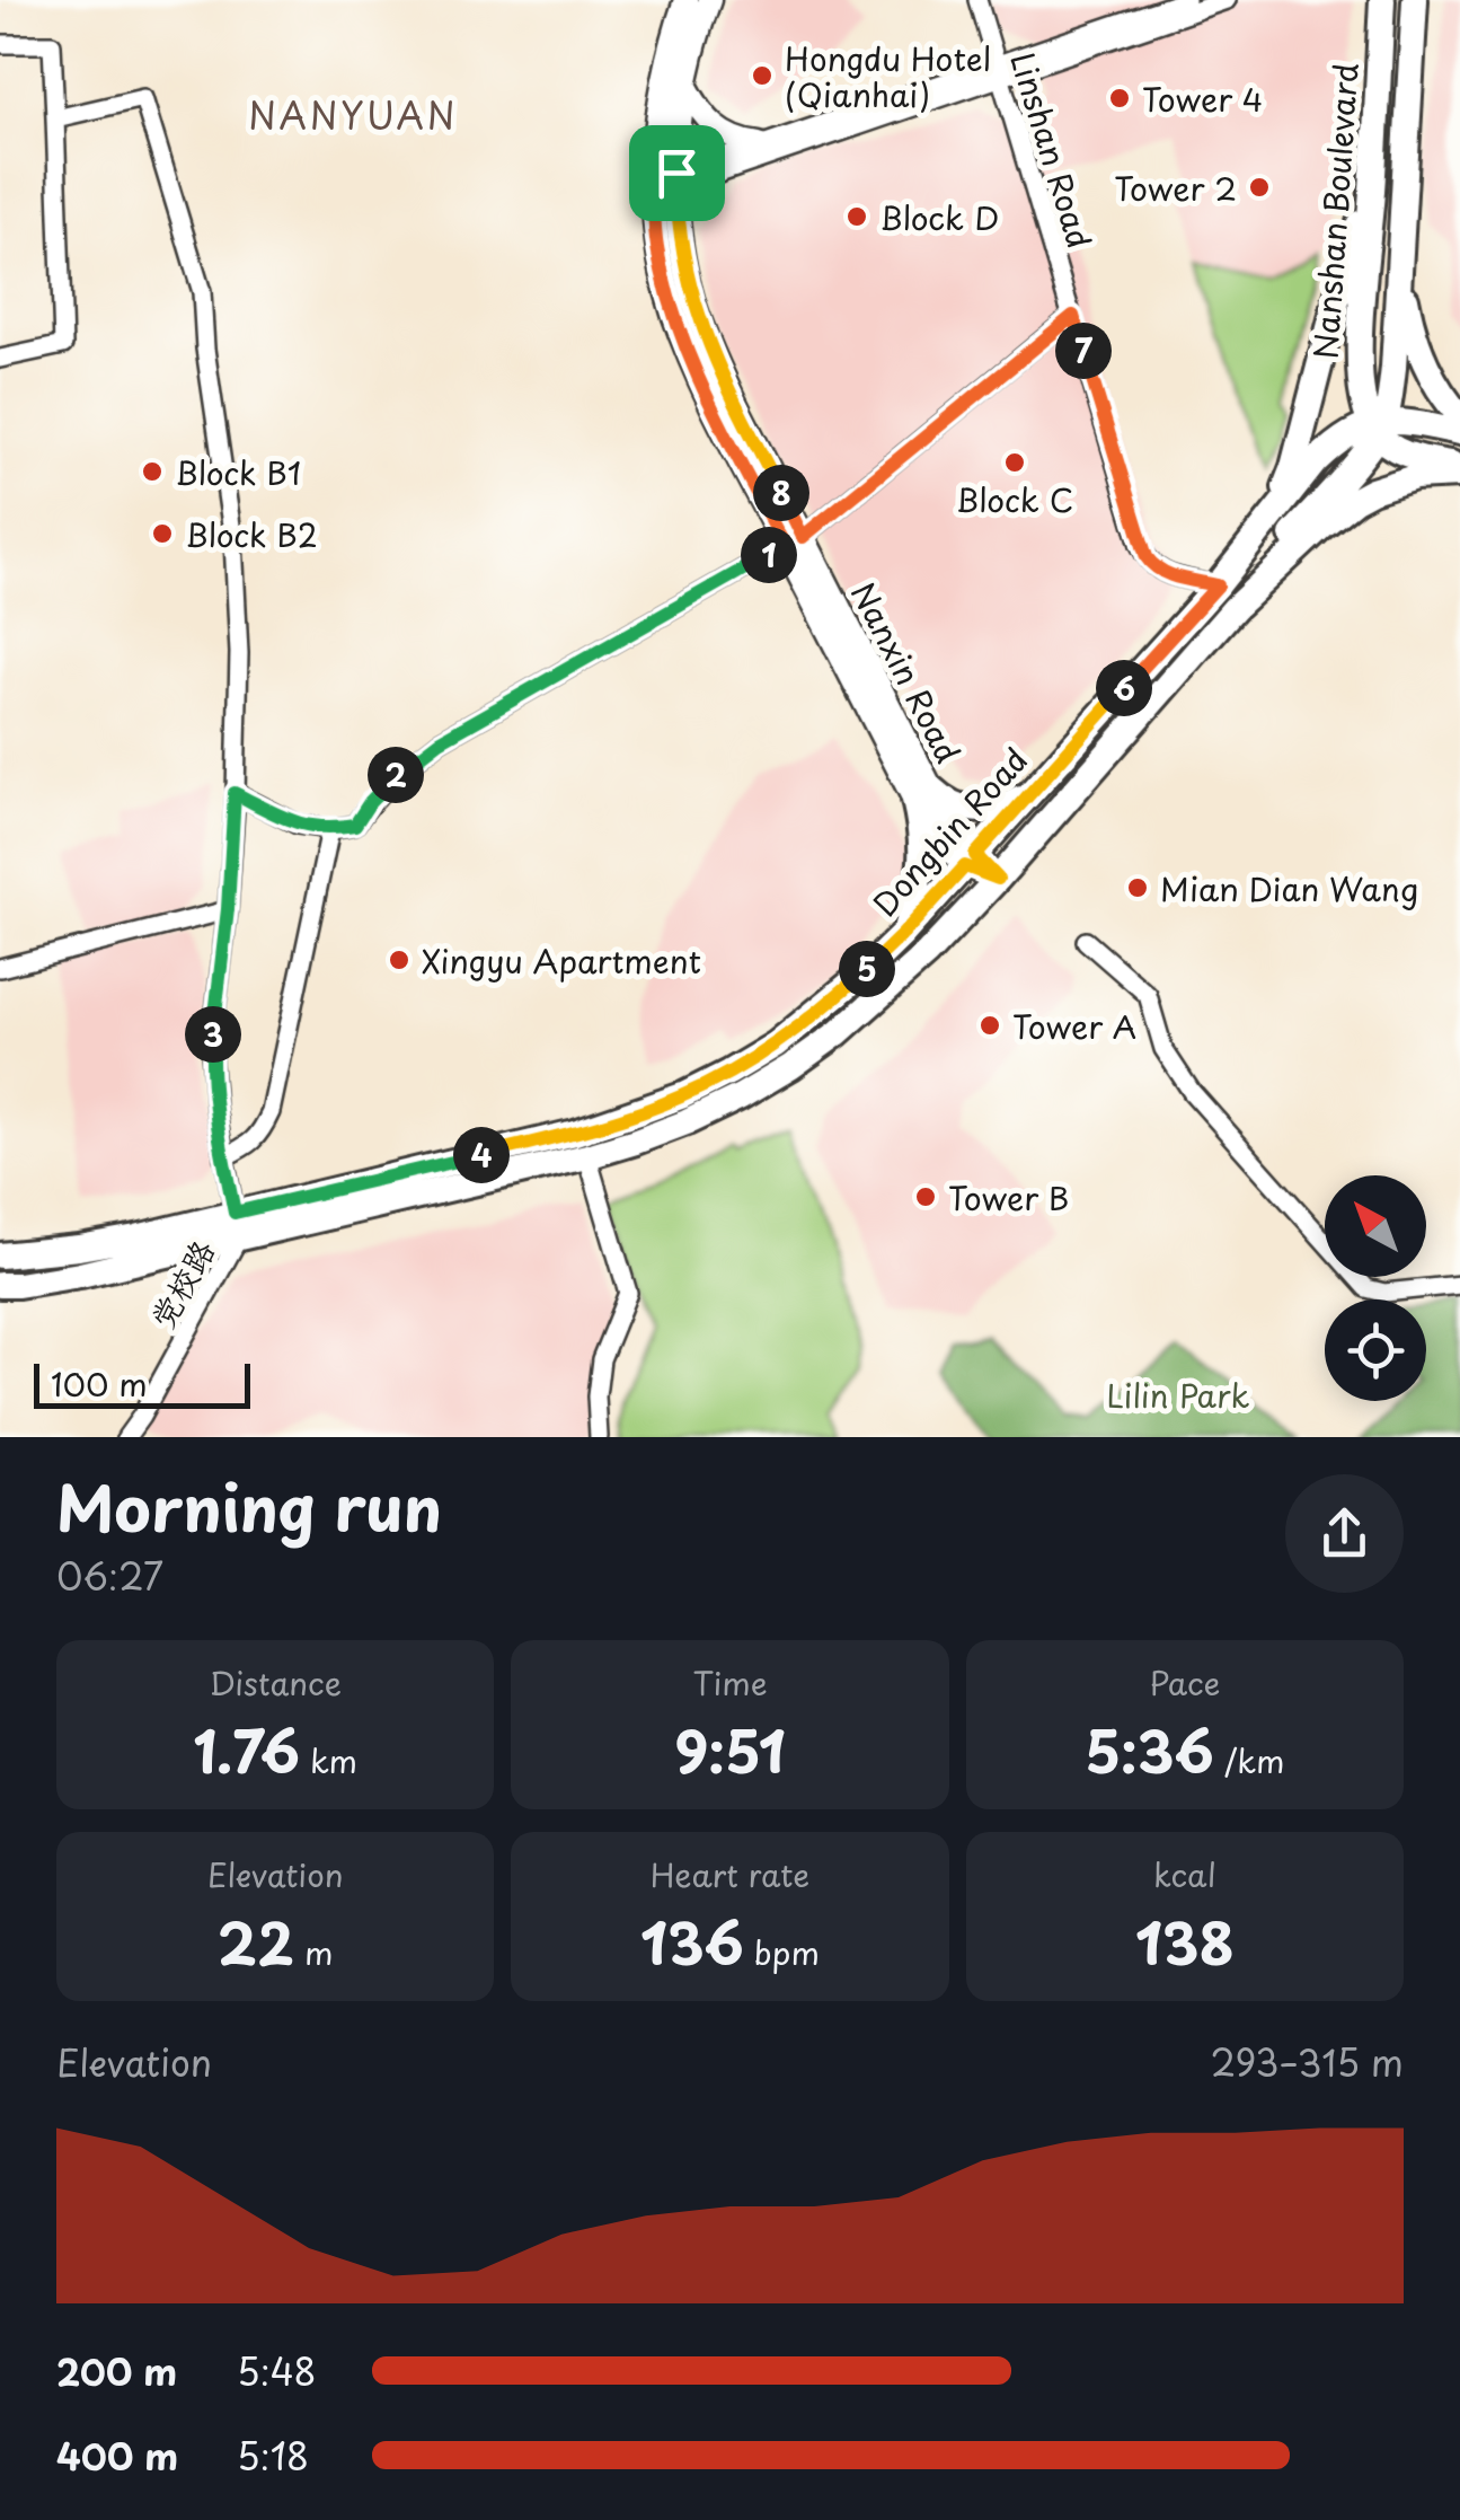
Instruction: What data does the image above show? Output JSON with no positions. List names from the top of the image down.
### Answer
{
  "streets": {
    "main road": ["Nanshan Boulevard", "Nanxin Road", "Dongbin Road"],
    "street": ["Linshan Road", "党校路"]
  },
  "crossings": [
    ["Linshan Road", "Dongbin Road"],
    ["Nanshan Boulevard", "Dongbin Road"],
    ["Nanxin Road", "Dongbin Road"],
    ["Dongbin Road", "党校路"]
  ],
  "districts": ["NANYUAN"],
  "parks": ["Lilin Park"],
  "places": [
    "Hongdu Hotel (Qianhai)",
    "Tower 4",
    "Tower 2",
    "Block D",
    "Block C",
    "Block B1",
    "Block B2",
    "Mian Dian Wang",
    "Xingyu Apartment",
    "Tower A",
    "Tower B"
  ],
  "scale_bar": "100 m",
  "north": "top left",
  "page": {
    "pins": [
      "7",
      "8",
      "1",
      "6",
      "2",
      "5",
      "3",
      "4"
    ],
    "scale": "100 m",
    "heading": ["Morning run", "06:27"],
    "stats": [
      ["Distance", "1.76 km"],
      ["Time", "9:51"],
      ["Pace", "5:36 /km"],
      ["Elevation", "22 m"],
      ["Heart rate", "136 bpm"],
      ["kcal", "138"]
    ],
    "chart": ["Elevation", "293–315 m"],
    "list": [
      {
        "name": "200 m",
        "note": "5:48"
      },
      {
        "name": "400 m",
        "note": "5:18"
      }
    ]
  }
}
